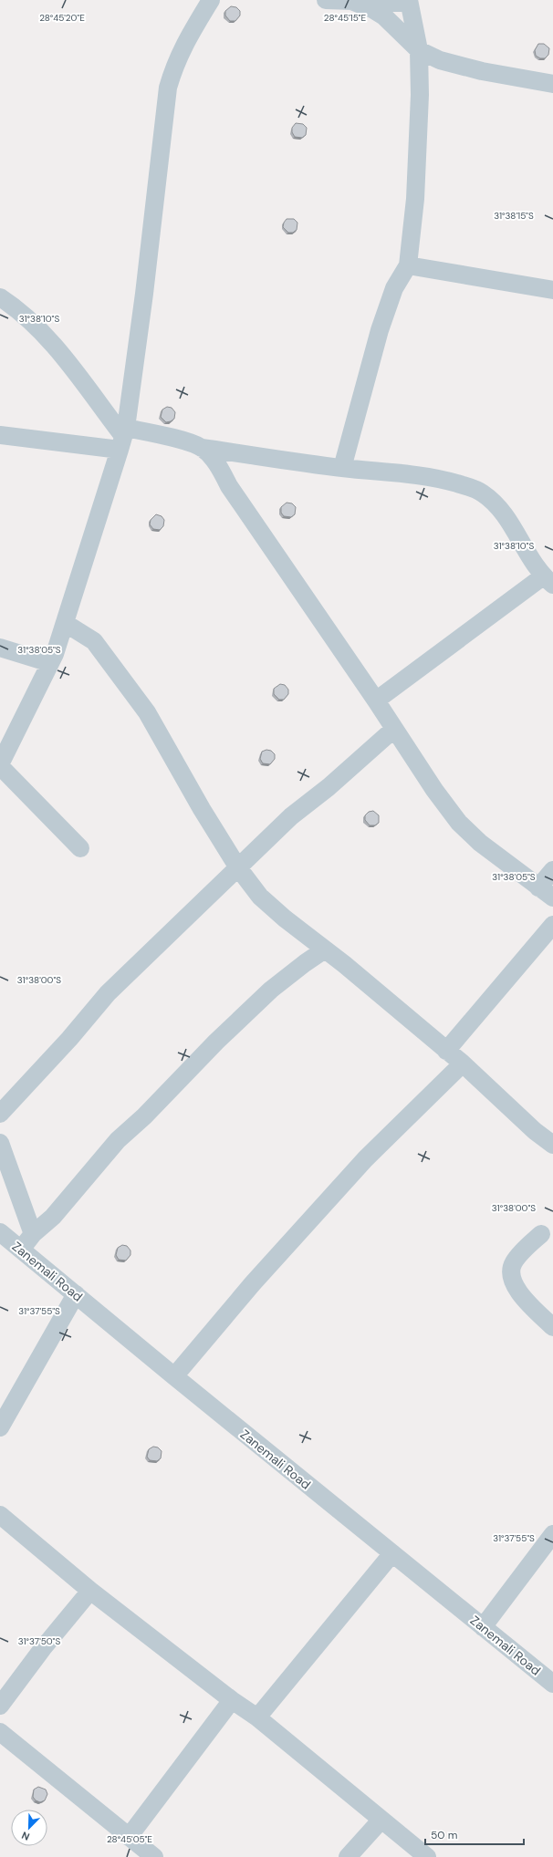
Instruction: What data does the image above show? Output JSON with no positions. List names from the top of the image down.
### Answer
{
  "streets": {
    "street": ["Zanemali Road"]
  },
  "scale_bar": "50 m",
  "north": "bottom left",
  "coordinates": [
    "28°45'20\"E",
    "28°45'15\"E",
    "31°38'15\"S",
    "31°38'10\"S",
    "31°38'05\"S",
    "31°38'00\"S",
    "31°37'55\"S",
    "31°37'50\"S",
    "28°45'05\"E"
  ]
}
